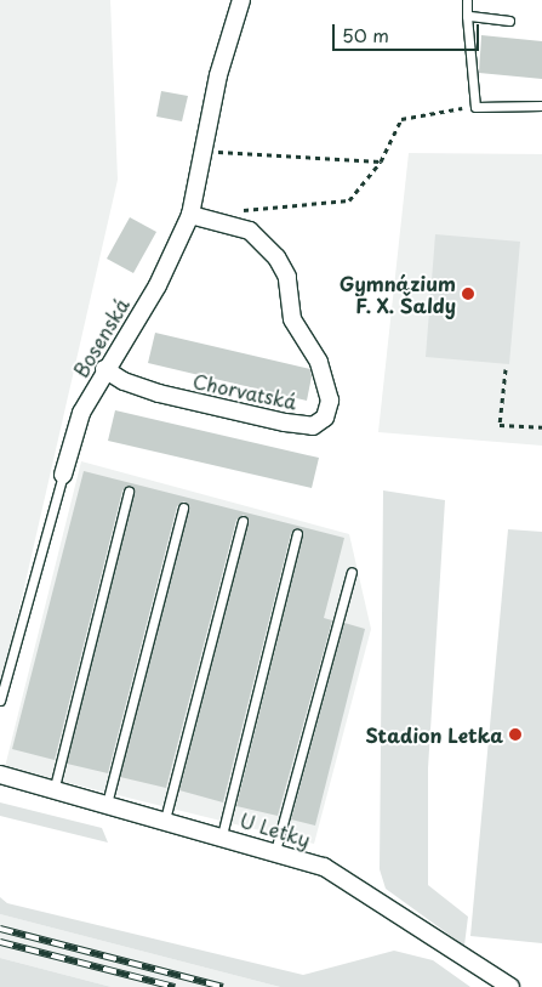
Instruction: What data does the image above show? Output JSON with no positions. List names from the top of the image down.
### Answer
{
  "streets": {
    "street": ["Bosenská", "Chorvatská", "U Letky"]
  },
  "crossings": [
    ["Bosenská", "Chorvatská"]
  ],
  "places": ["Gymnázium F. X. Šaldy", "Stadion Letka"],
  "scale_bar": "50 m"
}
